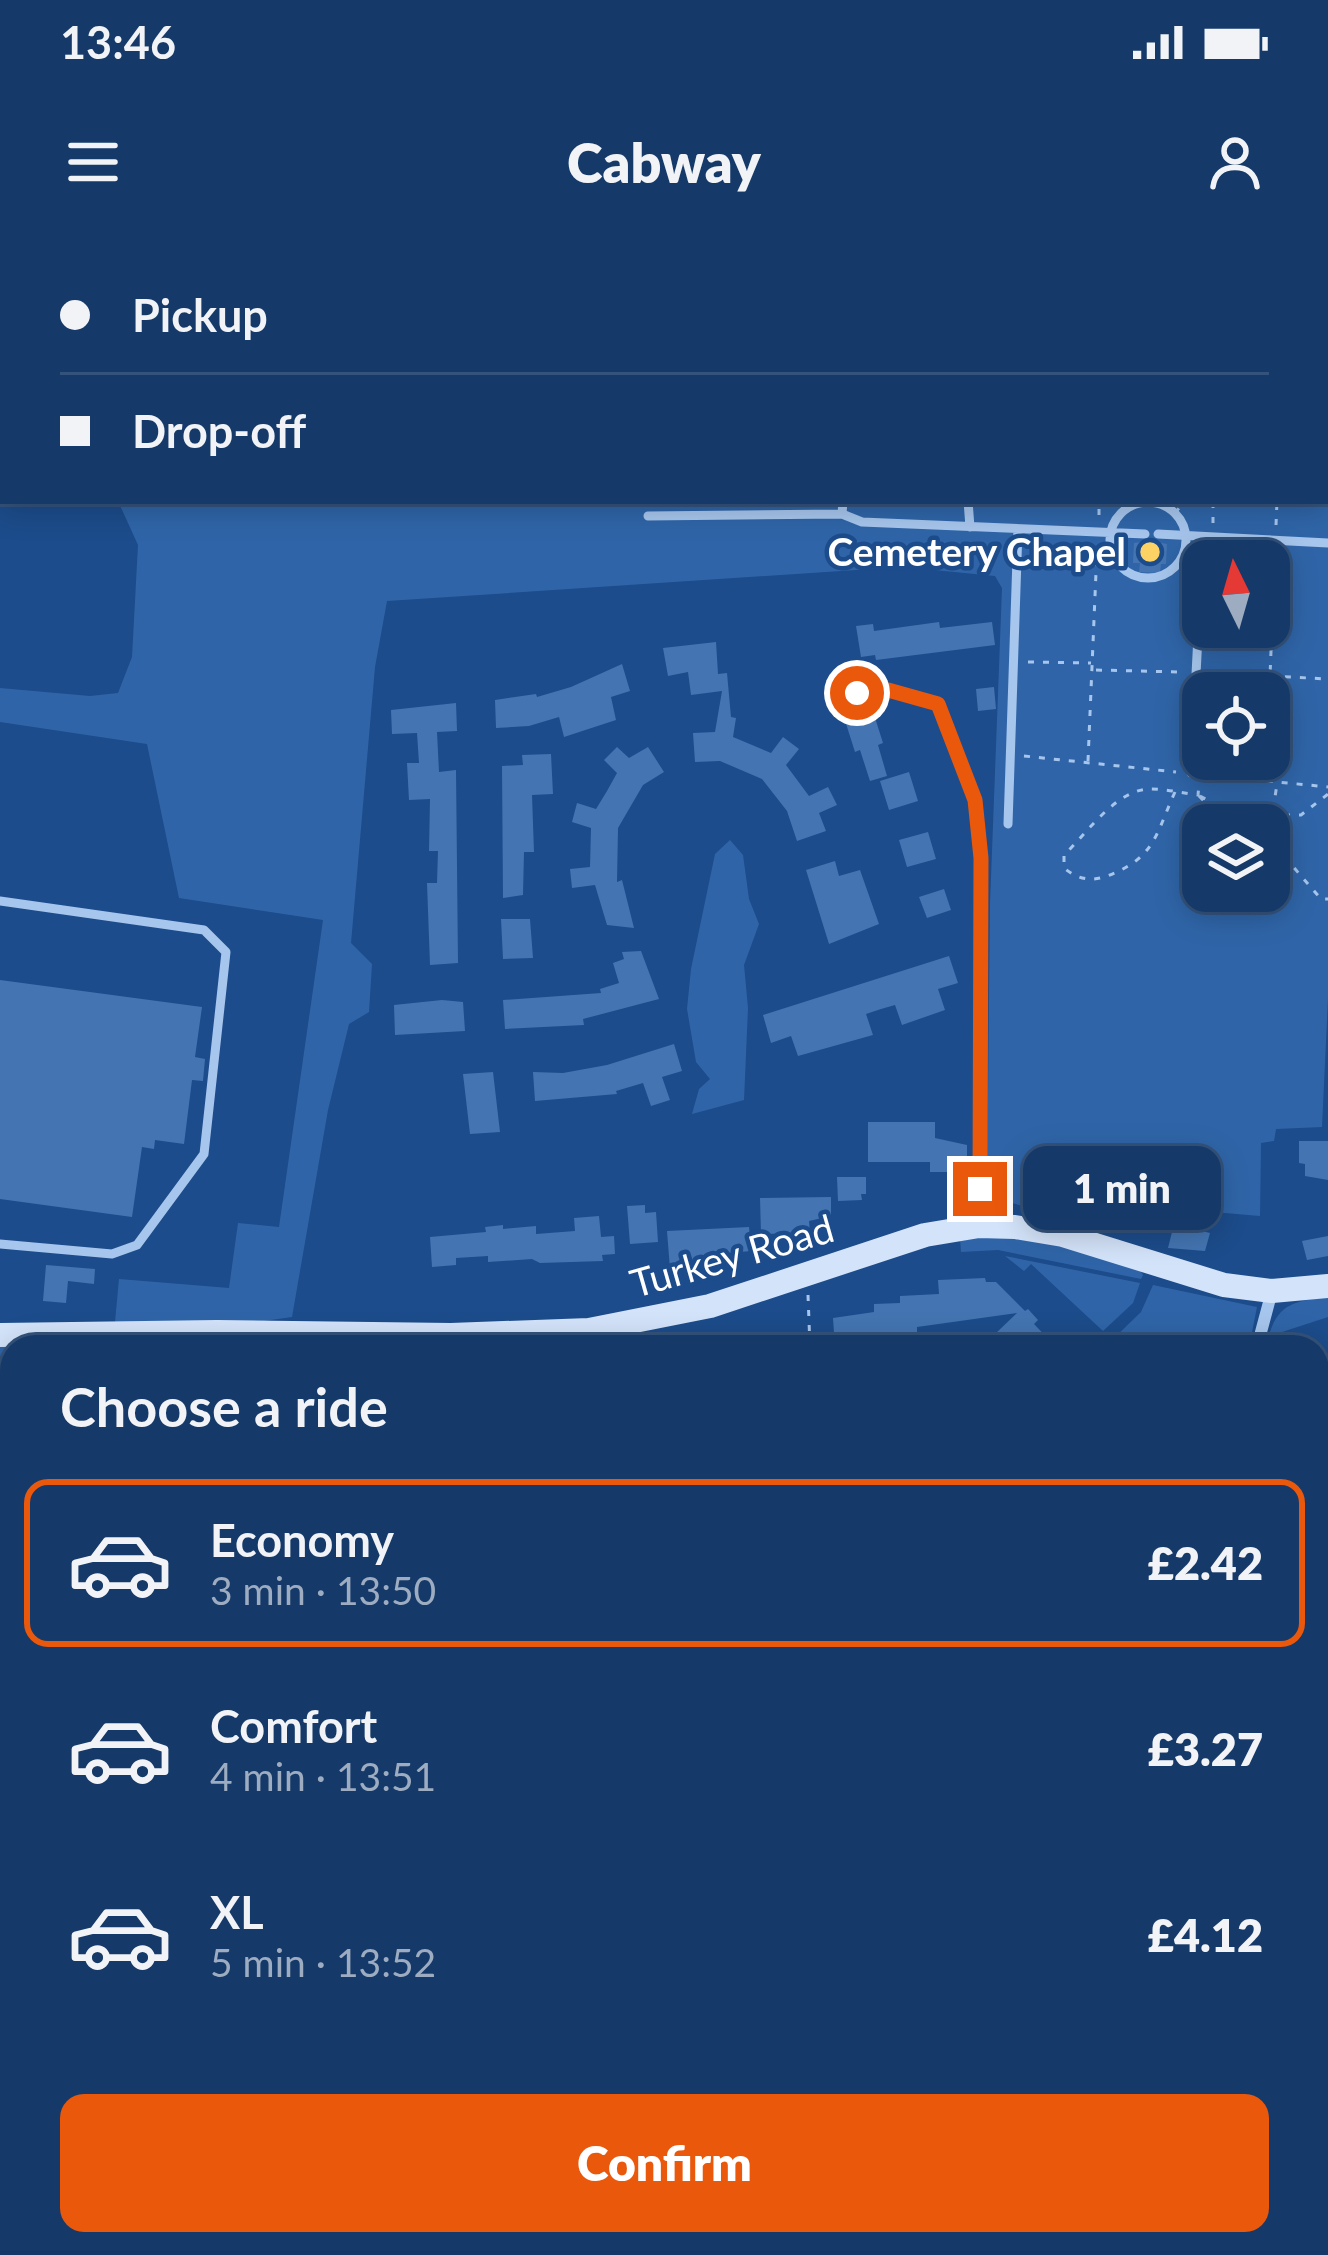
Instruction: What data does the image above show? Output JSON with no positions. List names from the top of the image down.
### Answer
{
  "streets": {
    "street": ["Turkey Road"]
  },
  "places": ["Cemetery Chapel"],
  "north": "top",
  "page": {
    "status": "13:46",
    "header": "Cabway",
    "banner": ["Pickup", "Drop-off"],
    "bubble": "1 min",
    "heading": "Choose a ride",
    "list": [
      {
        "name": "Economy",
        "note": "3 min · 13:50",
        "value": "£2.42"
      },
      {
        "name": "Comfort",
        "note": "4 min · 13:51",
        "value": "£3.27"
      },
      {
        "name": "XL",
        "note": "5 min · 13:52",
        "value": "£4.12"
      }
    ],
    "buttons": "Confirm"
  }
}
